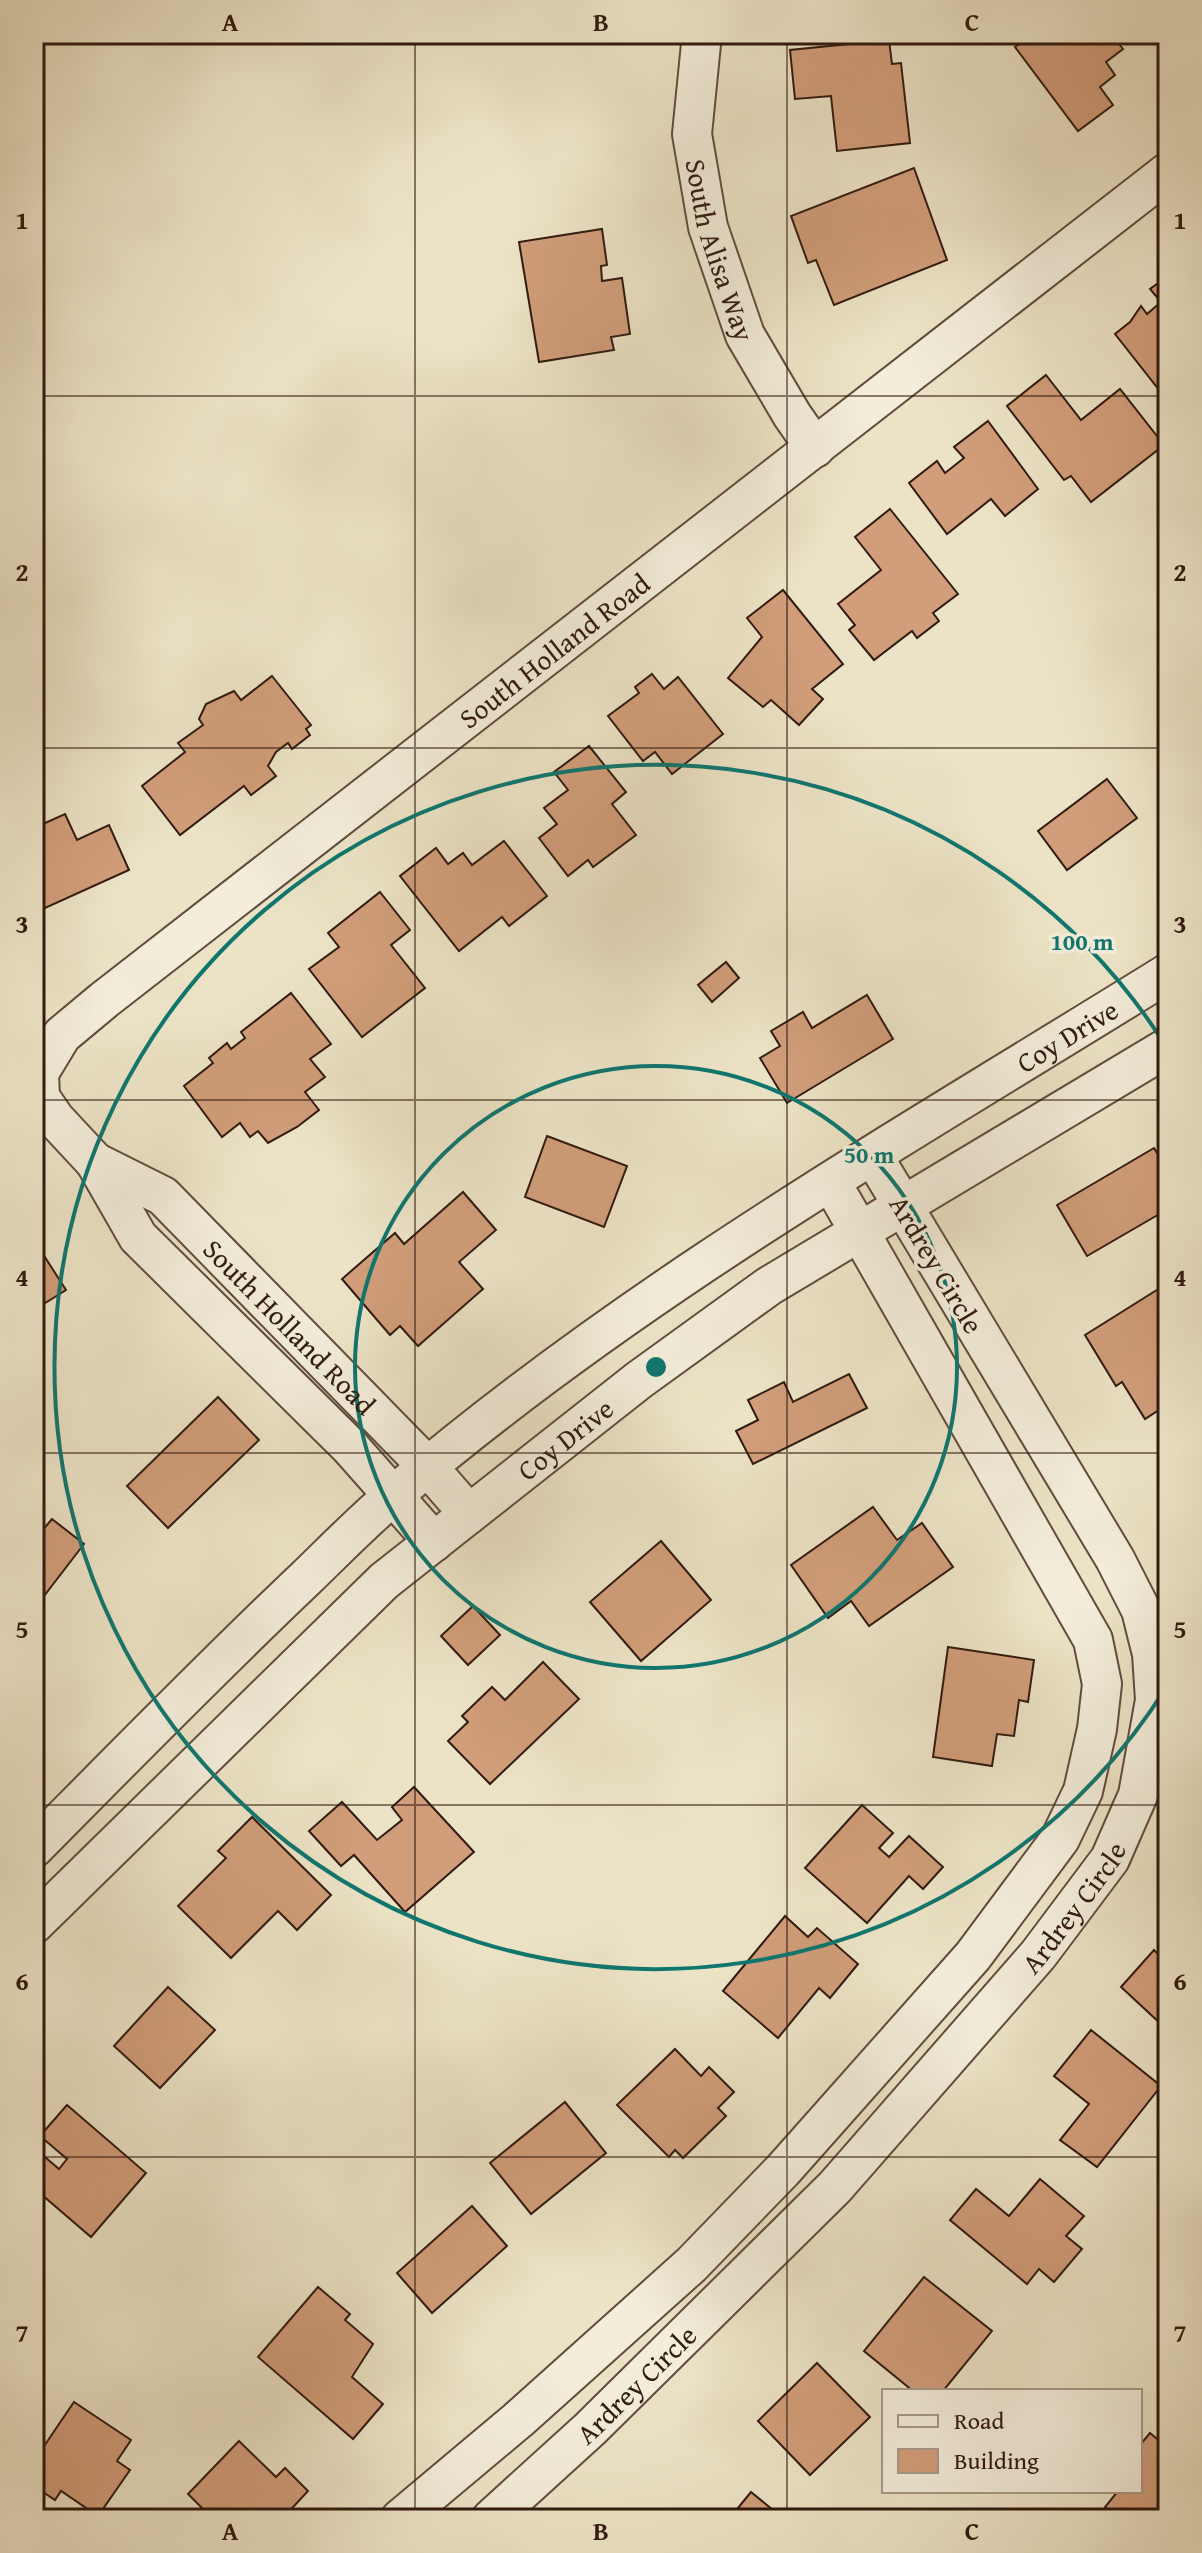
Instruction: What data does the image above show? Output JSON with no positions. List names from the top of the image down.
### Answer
{
  "streets": {
    "street": [
      "South Alisa Way",
      "South Holland Road",
      "Coy Drive",
      "Ardrey Circle"
    ]
  },
  "crossings": [
    ["South Alisa Way", "South Holland Road"],
    ["South Holland Road", "Coy Drive"],
    ["Coy Drive", "Ardrey Circle"]
  ],
  "legend": ["Road", "Building"],
  "grid": {
    "columns": ["A", "B", "C"],
    "rows": [
      "1",
      "2",
      "3",
      "4",
      "5",
      "6",
      "7"
    ]
  },
  "rings": ["100 m", "50 m"]
}
